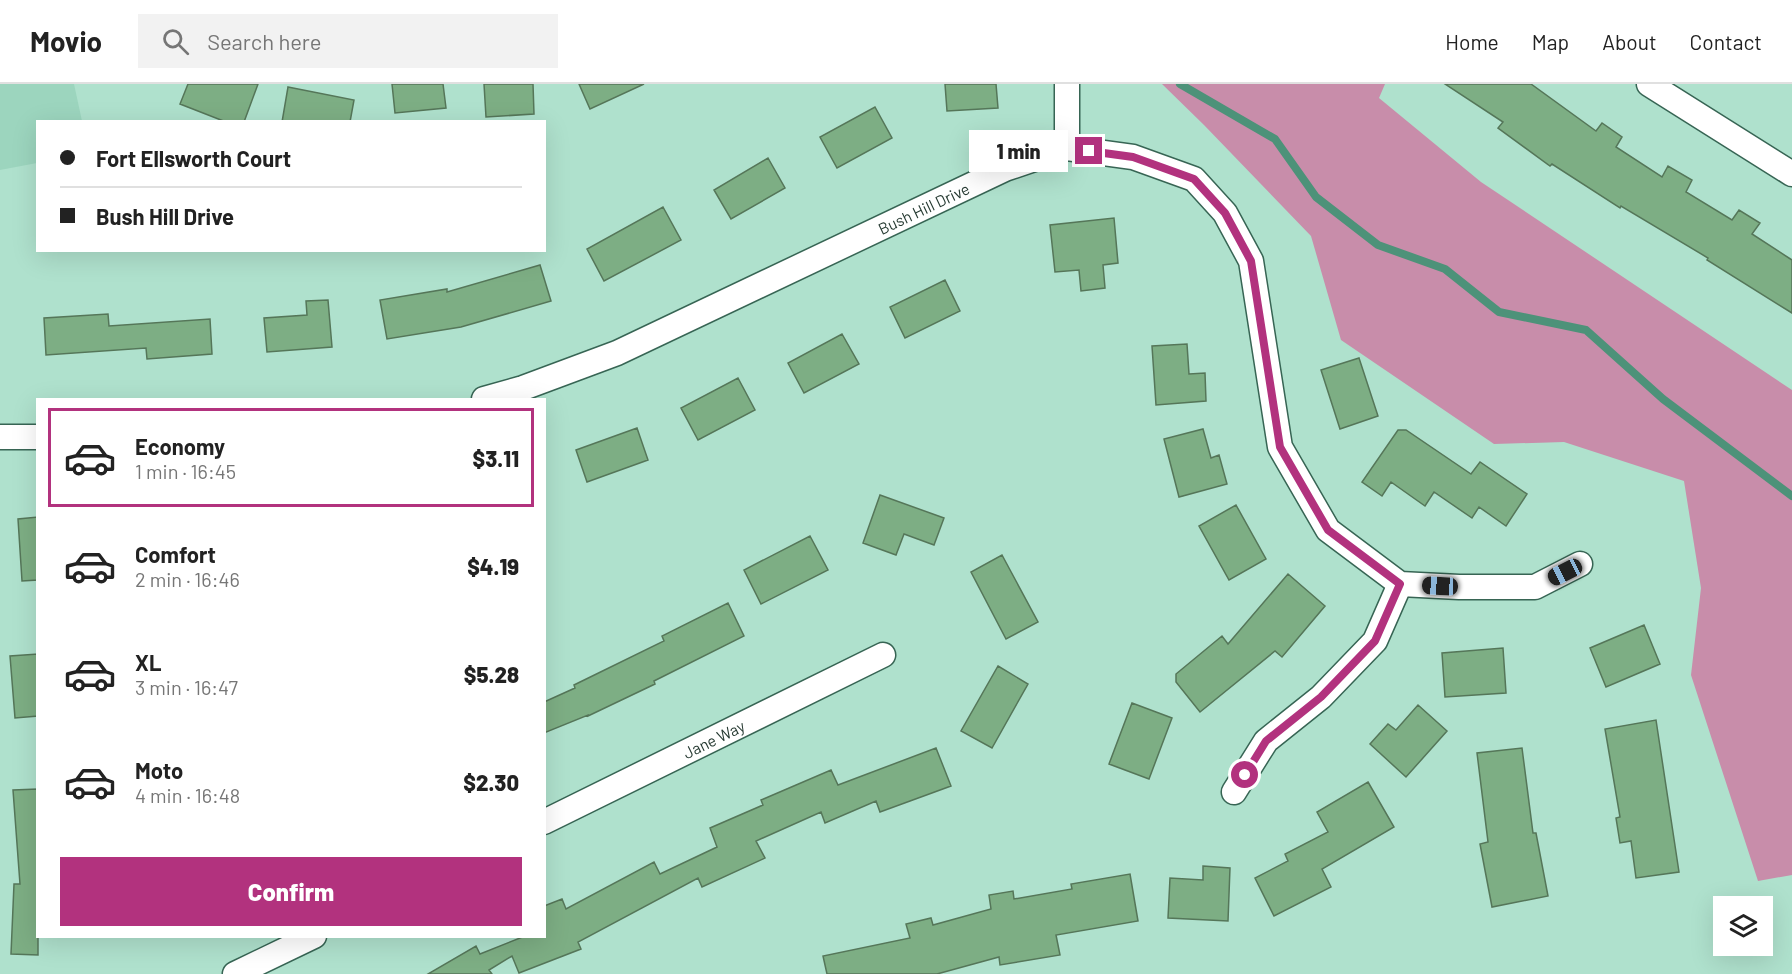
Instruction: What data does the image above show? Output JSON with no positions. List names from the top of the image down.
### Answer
{
  "streets": {
    "street": ["Bush Hill Drive", "Jane Way"]
  },
  "page": {
    "header": "Movio",
    "search": "Search here",
    "nav": [
      "Home",
      "Map",
      "About",
      "Contact"
    ],
    "banner": ["Fort Ellsworth Court", "Bush Hill Drive"],
    "bubble": "1 min",
    "list": [
      {
        "name": "Economy",
        "note": "1 min · 16:45",
        "value": "$3.11"
      },
      {
        "name": "Comfort",
        "note": "2 min · 16:46",
        "value": "$4.19"
      },
      {
        "name": "XL",
        "note": "3 min · 16:47",
        "value": "$5.28"
      },
      {
        "name": "Moto",
        "note": "4 min · 16:48",
        "value": "$2.30"
      }
    ],
    "buttons": "Confirm"
  }
}
